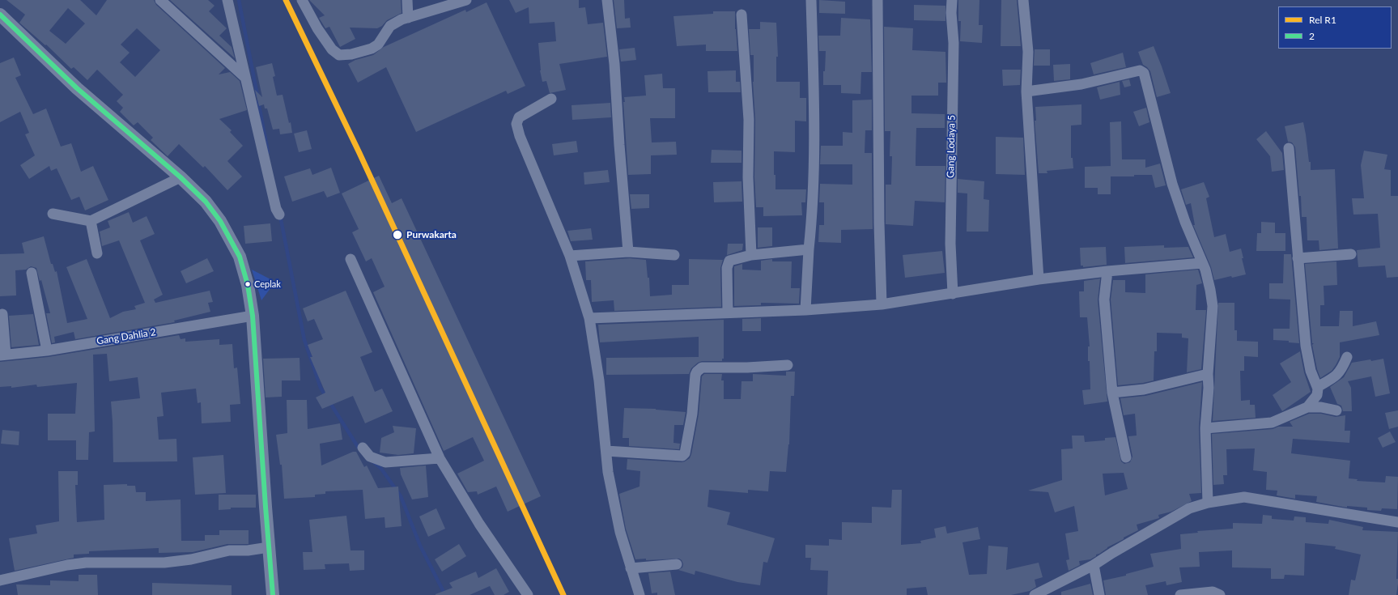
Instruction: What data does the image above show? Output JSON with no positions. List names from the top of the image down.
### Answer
{
  "streets": {
    "street": ["Gang Lodaya 5", "Gang Dahlia 2"]
  },
  "places": ["Purwakarta", "Ceplak"],
  "lines": ["rail line R1", "transit line 2"],
  "legend": ["Rel R1", "2"]
}
